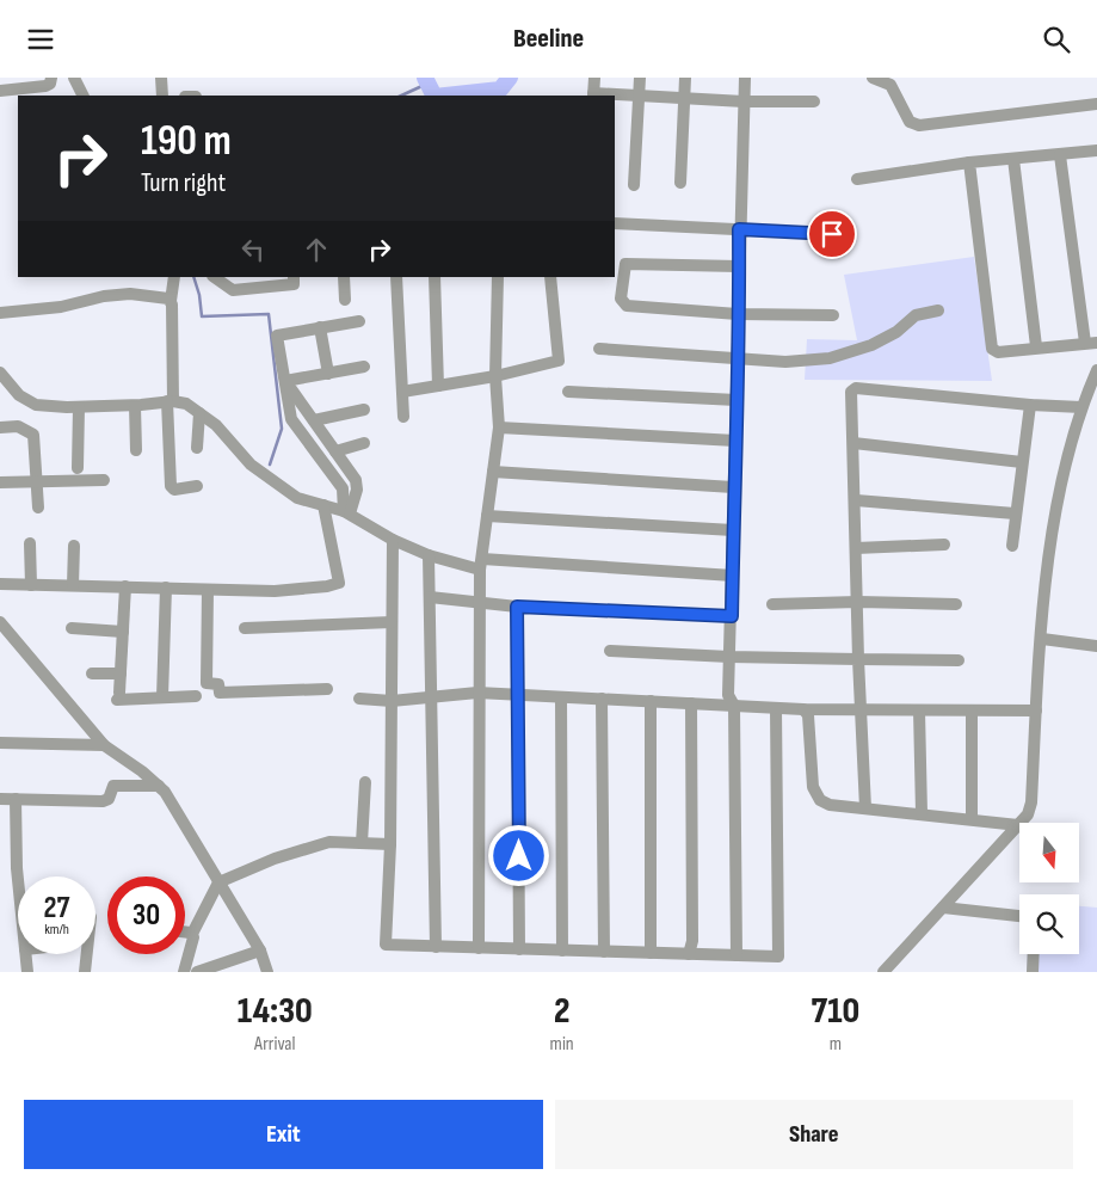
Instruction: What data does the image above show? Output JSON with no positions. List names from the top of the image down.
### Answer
{
  "north": "bottom",
  "page": {
    "header": "Beeline",
    "turn": ["190 m", "Turn right"],
    "speed": "27 km/h",
    "limit": "30",
    "eta": [
      "14:30",
      "Arrival",
      "2",
      "min",
      "710",
      "m"
    ],
    "buttons": ["Exit", "Share"]
  }
}
